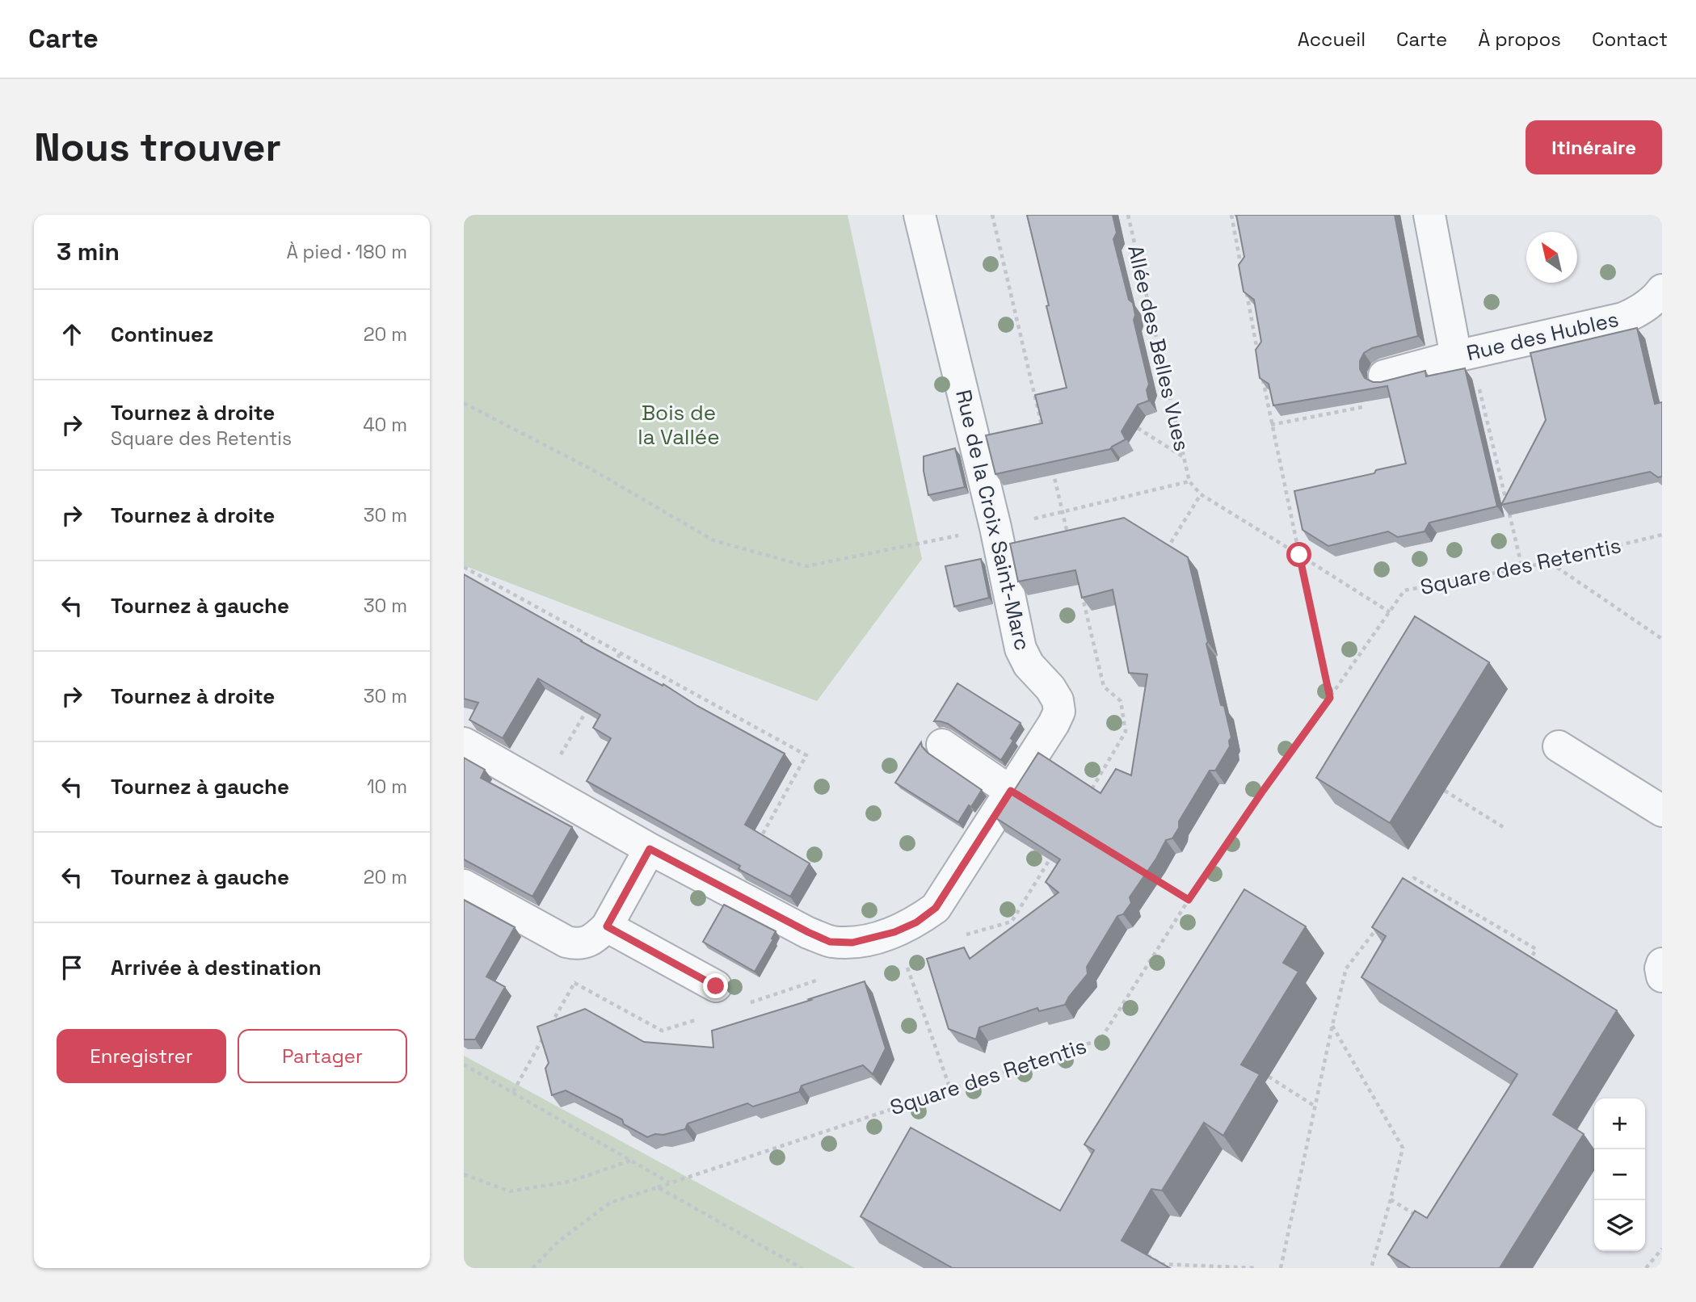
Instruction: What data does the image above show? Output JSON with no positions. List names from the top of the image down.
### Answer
{
  "streets": {
    "street": ["Rue des Hubles", "Rue de la Croix Saint-Marc"],
    "path": ["Allée des Belles Vues", "Square des Retentis"]
  },
  "parks": ["Bois de la Vallée"],
  "north": "top left",
  "page": {
    "header": "Carte",
    "nav": [
      "Accueil",
      "Carte",
      "À propos",
      "Contact"
    ],
    "buttons": [
      "Itinéraire",
      ["Enregistrer", "Partager"]
    ],
    "title": "Nous trouver",
    "heading": ["3 min", "À pied · 180 m"],
    "list": [
      ["Continuez", "20 m"],
      ["Tournez à droite", "Square des Retentis", "40 m"],
      ["Tournez à droite", "30 m"],
      ["Tournez à gauche", "30 m"],
      ["Tournez à droite", "30 m"],
      ["Tournez à gauche", "10 m"],
      ["Tournez à gauche", "20 m"],
      "Arrivée à destination"
    ],
    "map_buttons": ["+", "−"]
  }
}
